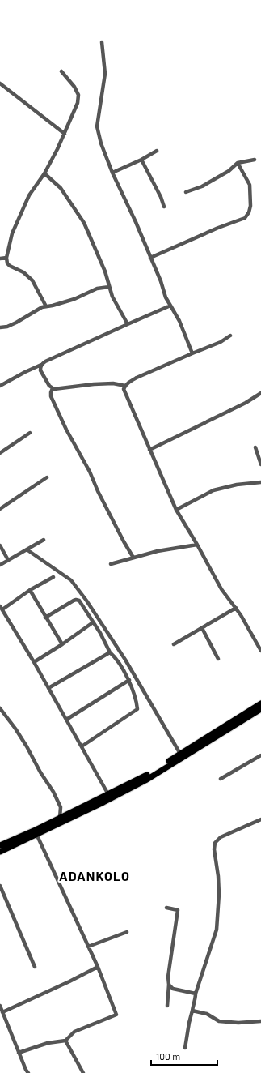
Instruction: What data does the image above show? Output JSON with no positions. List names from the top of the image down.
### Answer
{
  "districts": ["ADANKOLO"],
  "scale_bar": "100 m"
}
